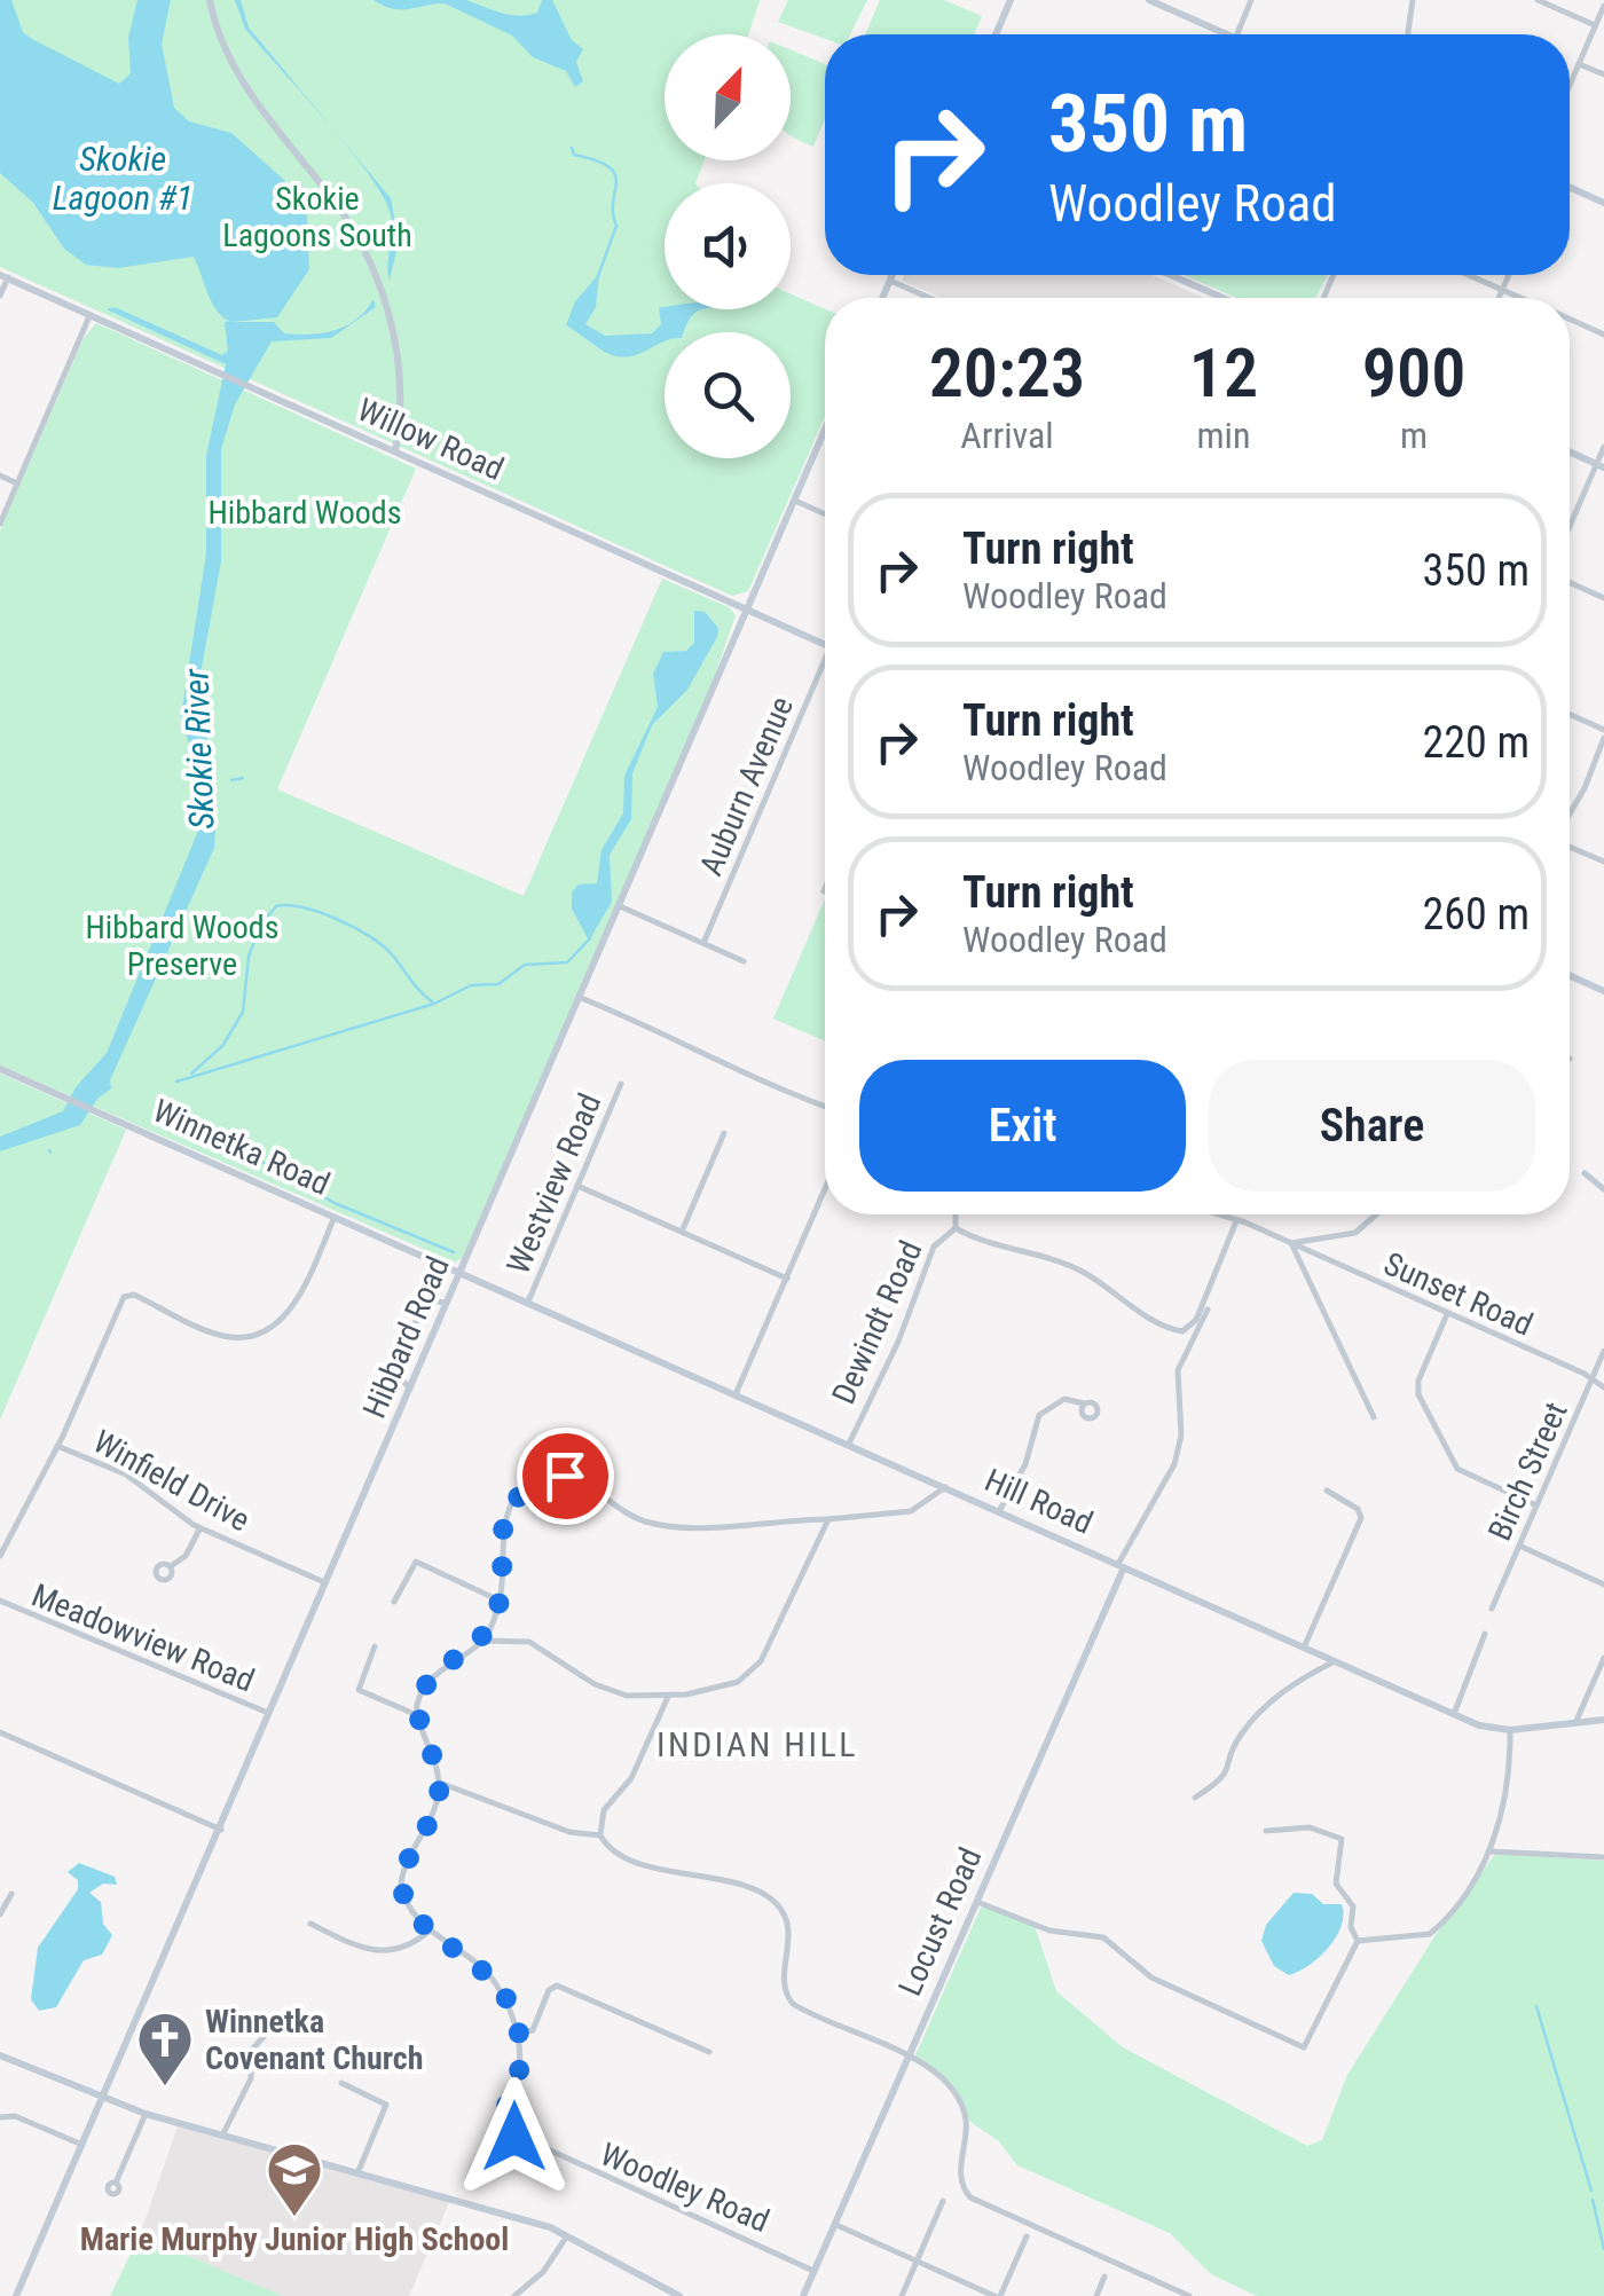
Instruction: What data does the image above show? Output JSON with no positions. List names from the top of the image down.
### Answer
{
  "streets": {
    "street": [
      "Willow Road",
      "Auburn Avenue",
      "Winnetka Road",
      "Westview Road",
      "Sunset Road",
      "Dewindt Road",
      "Hibbard Road",
      "Birch Street",
      "Winfield Drive",
      "Hill Road",
      "Meadowview Road",
      "Locust Road",
      "Woodley Road"
    ]
  },
  "crossings": [
    ["Willow Road", "Hibbard Road"],
    ["Winnetka Road", "Hibbard Road"],
    ["Winnetka Road", "Hill Road"],
    ["Winnetka Road", "Meadowview Road"],
    ["Westview Road", "Hill Road"],
    ["Sunset Road", "Dewindt Road"],
    ["Sunset Road", "Birch Street"],
    ["Dewindt Road", "Hill Road"],
    ["Hibbard Road", "Winfield Drive"],
    ["Hibbard Road", "Hill Road"],
    ["Hibbard Road", "Meadowview Road"],
    ["Winfield Drive", "Meadowview Road"],
    ["Hill Road", "Locust Road"],
    ["Locust Road", "Woodley Road"]
  ],
  "districts": ["INDIAN HILL"],
  "water": ["Skokie Lagoon #1", "Skokie River"],
  "parks": ["Skokie Lagoons South", "Hibbard Woods", "Hibbard Woods Preserve"],
  "places": {
    "church": ["Winnetka Covenant Church"],
    "school or university": ["Marie Murphy Junior High School"]
  },
  "north": "top right",
  "page": {
    "turn": ["350 m", "Woodley Road"],
    "eta": [
      "20:23",
      "Arrival",
      "12",
      "min",
      "900",
      "m"
    ],
    "list": [
      {
        "name": "Turn right",
        "note": "Woodley Road",
        "value": "350 m"
      },
      {
        "name": "Turn right",
        "note": "Woodley Road",
        "value": "220 m"
      },
      {
        "name": "Turn right",
        "note": "Woodley Road",
        "value": "260 m"
      }
    ],
    "buttons": ["Exit", "Share"]
  }
}
